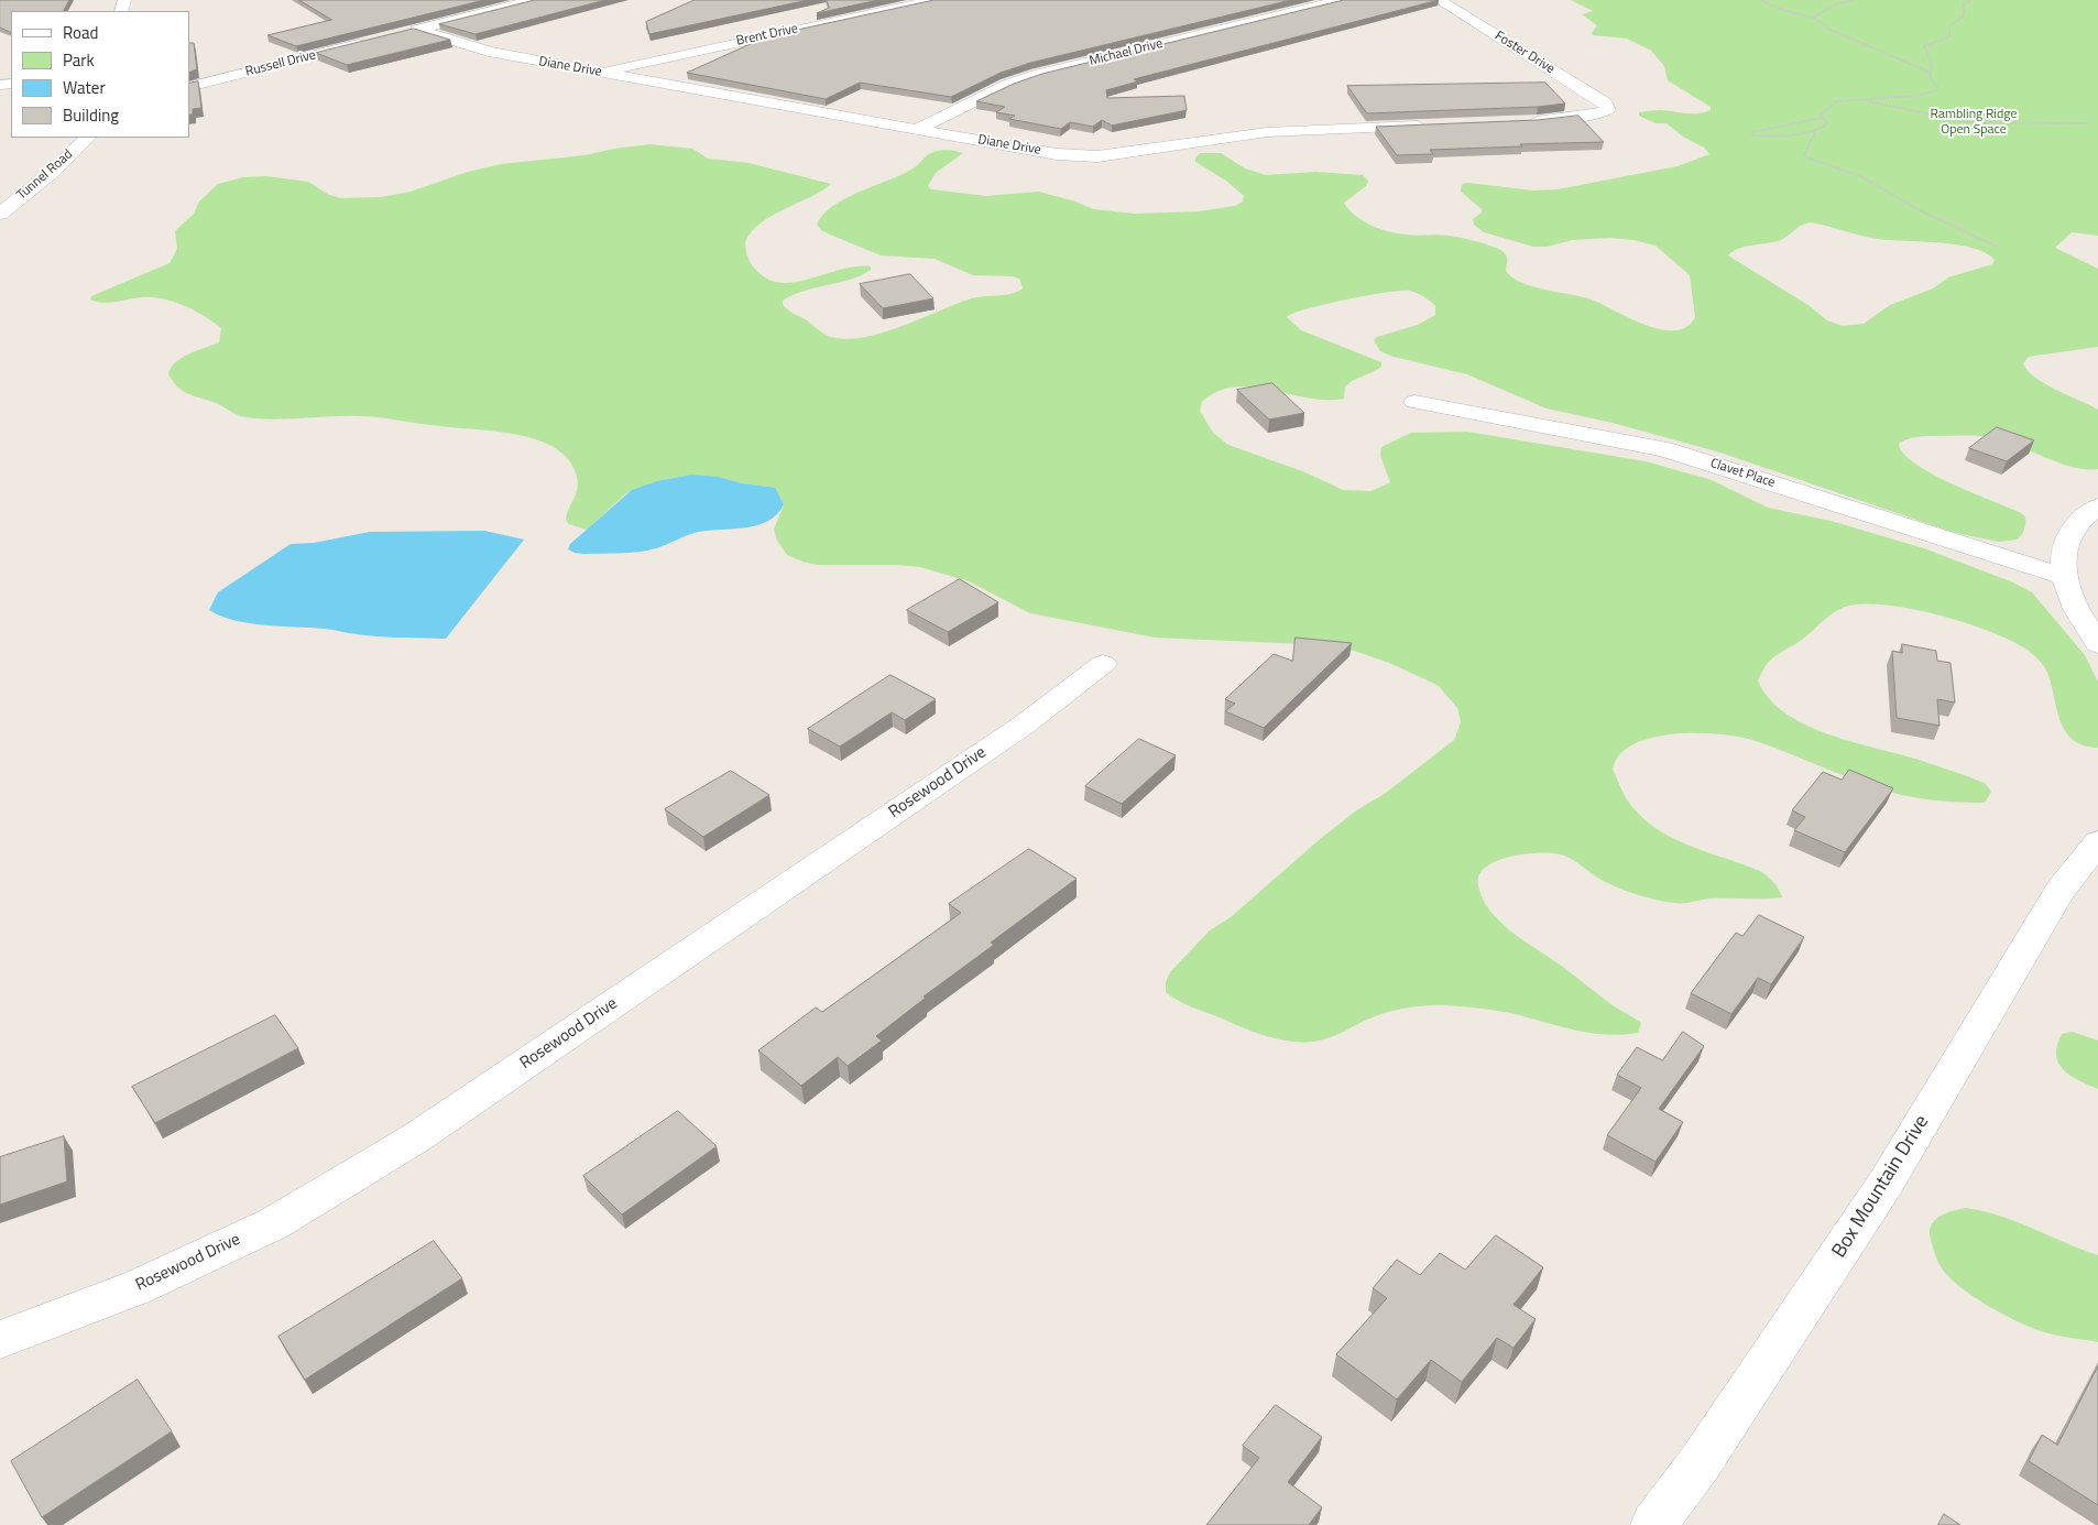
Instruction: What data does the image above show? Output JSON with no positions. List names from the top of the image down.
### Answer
{
  "streets": {
    "street": [
      "Brent Drive",
      "Michael Drive",
      "Foster Drive",
      "Russell Drive",
      "Diane Drive",
      "Tunnel Road",
      "Clavet Place",
      "Rosewood Drive",
      "Box Mountain Drive"
    ]
  },
  "crossings": [
    ["Brent Drive", "Diane Drive"],
    ["Michael Drive", "Diane Drive"]
  ],
  "parks": ["Rambling Ridge Open Space"],
  "legend": [
    "Road",
    "Park",
    "Water",
    "Building"
  ]
}
